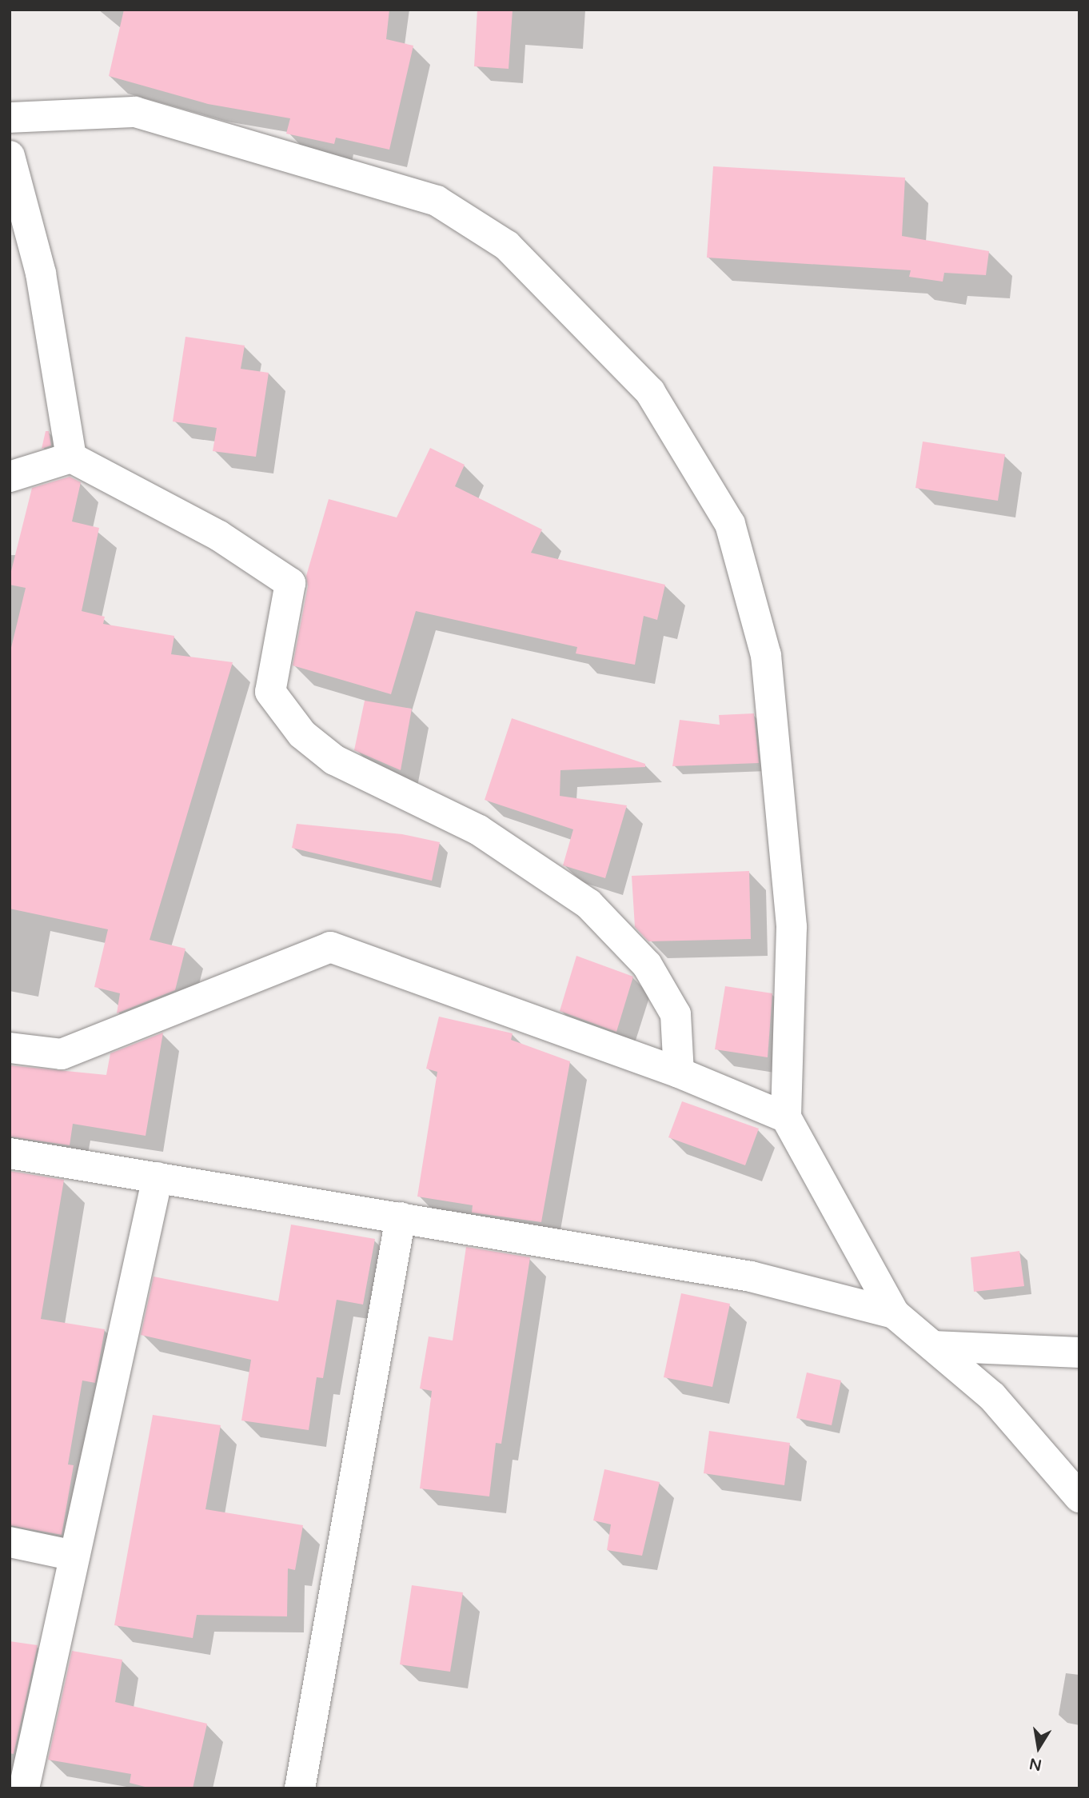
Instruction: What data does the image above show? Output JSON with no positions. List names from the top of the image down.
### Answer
{
  "north": "bottom"
}
